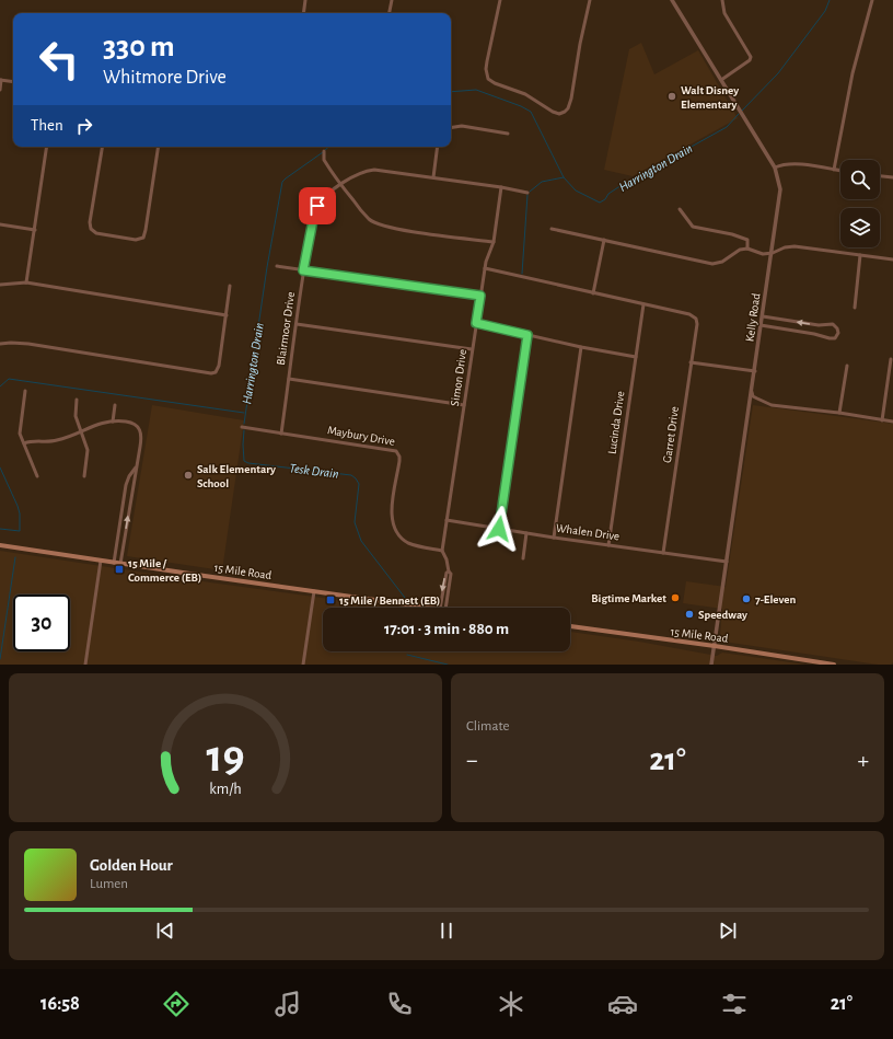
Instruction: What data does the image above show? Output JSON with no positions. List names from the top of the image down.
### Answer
{
  "streets": {
    "main road": ["15 Mile Road"],
    "street": [
      "Kelly Road",
      "Blairmoor Drive",
      "Simon Drive",
      "Lucinda Drive",
      "Garret Drive",
      "Maybury Drive",
      "Whalen Drive"
    ]
  },
  "crossings": [
    ["Kelly Road", "Whalen Drive"],
    ["Kelly Road", "15 Mile Road"],
    ["Blairmoor Drive", "Simon Drive"],
    ["Blairmoor Drive", "Maybury Drive"],
    ["Simon Drive", "Maybury Drive"],
    ["Simon Drive", "Whalen Drive"],
    ["Lucinda Drive", "Garret Drive"],
    ["Lucinda Drive", "Whalen Drive"],
    ["Garret Drive", "Whalen Drive"]
  ],
  "water": ["Harrington Drain", "Tesk Drain"],
  "places": {
    "other": [
      "Walt Disney Elementary",
      "Salk Elementary School",
      "Bigtime Market",
      "7-Eleven",
      "Speedway"
    ],
    "transit": ["15 Mile / Commerce (EB)", "15 Mile / Bennett (EB)"]
  },
  "page": {
    "turn": ["330 m", "Whitmore Drive"],
    "then": "Then",
    "limit": "30",
    "trip": "17:01 · 3 min · 880 m",
    "tile": "Climate",
    "heat": ["−", "21°", "+"],
    "song": ["Golden Hour", "Lumen"],
    "tabs": ["16:58", "21°"],
    "gauge": ["19", "km/h"]
  }
}
